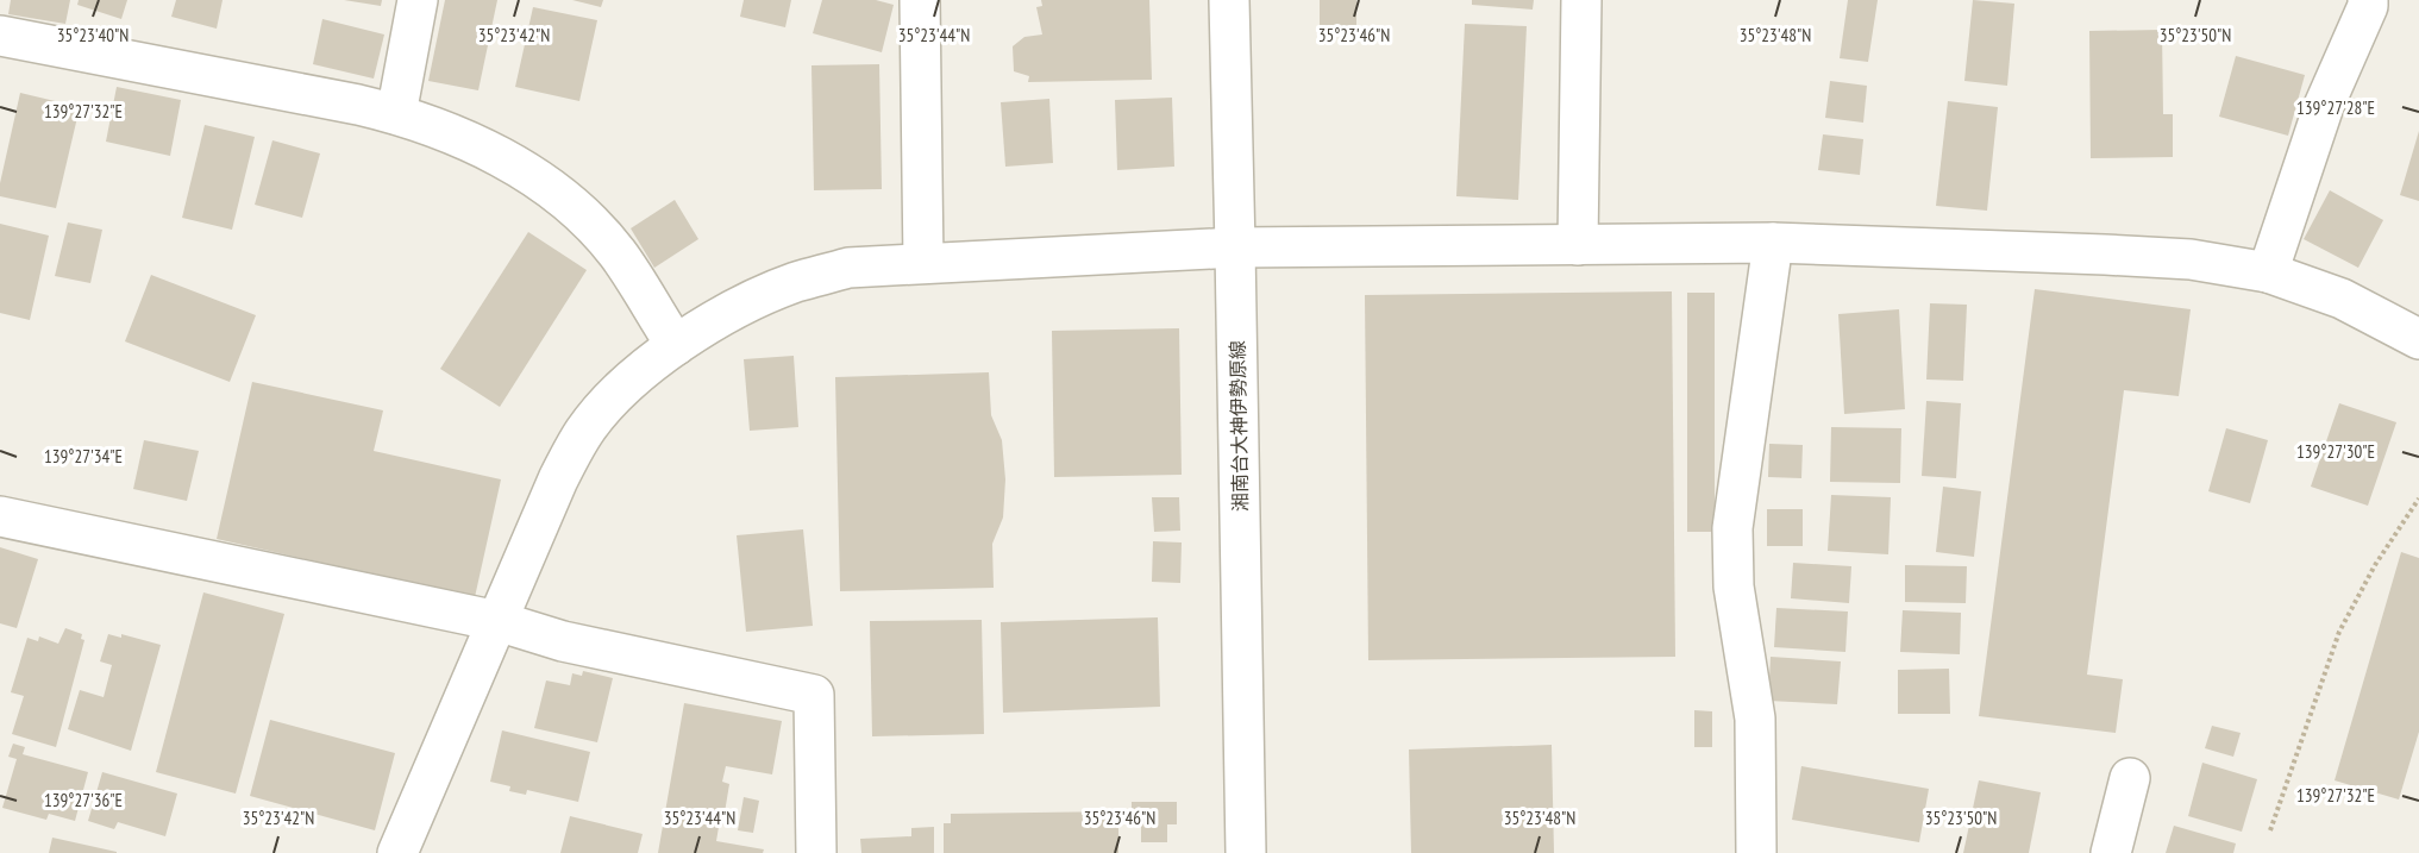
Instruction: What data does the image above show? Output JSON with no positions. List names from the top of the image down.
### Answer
{
  "streets": {
    "street": ["湘南台大神伊勢原線"]
  },
  "coordinates": [
    "35°23'40\"N",
    "35°23'42\"N",
    "35°23'44\"N",
    "35°23'46\"N",
    "35°23'48\"N",
    "35°23'50\"N",
    "139°27'28\"E",
    "139°27'32\"E",
    "139°27'30\"E",
    "139°27'34\"E",
    "139°27'36\"E"
  ]
}
